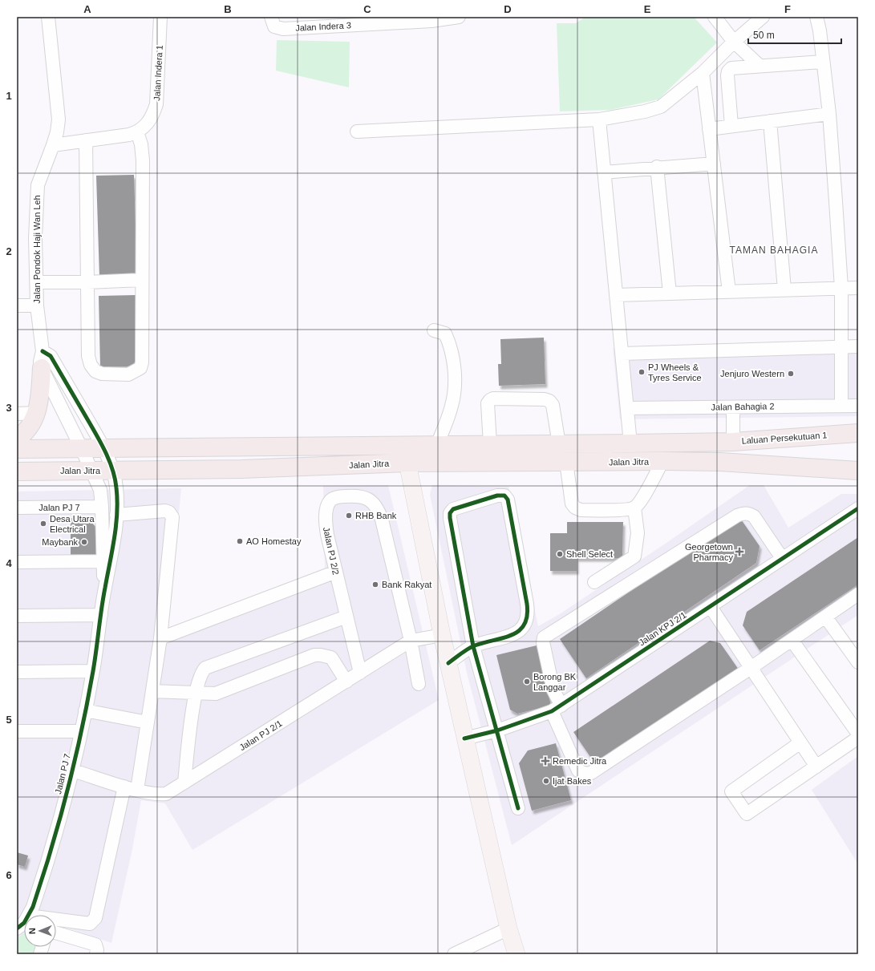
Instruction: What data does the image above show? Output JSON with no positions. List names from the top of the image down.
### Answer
{
  "streets": {
    "highway": ["Laluan Persekutuan 1", "Jalan Jitra"],
    "street": [
      "Jalan Indera 3",
      "Jalan Indera 1",
      "Jalan Pondok Haji Wan Leh",
      "Jalan Bahagia 2",
      "Jalan PJ 7",
      "Jalan PJ 2/2",
      "Jalan KPJ 2/1",
      "Jalan PJ 2/1"
    ]
  },
  "crossings": [
    ["Jalan Pondok Haji Wan Leh", "Jalan Jitra"],
    ["Jalan Pondok Haji Wan Leh", "Jalan PJ 7"],
    ["Laluan Persekutuan 1", "Jalan Jitra"],
    ["Jalan PJ 7", "Jalan PJ 2/1"],
    ["Jalan PJ 2/2", "Jalan PJ 2/1"]
  ],
  "districts": ["TAMAN BAHAGIA"],
  "places": {
    "other": [
      "PJ Wheels & Tyres Service",
      "Jenjuro Western",
      "RHB Bank",
      "Desa Utara Electrical",
      "AO Homestay",
      "Maybank",
      "Shell Select",
      "Bank Rakyat",
      "Borong BK Langgar",
      "Ijat Bakes"
    ],
    "health": ["Georgetown Pharmacy", "Remedic Jitra"]
  },
  "scale_bar": "50 m",
  "north": "left",
  "grid": {
    "columns": [
      "A",
      "B",
      "C",
      "D",
      "E",
      "F"
    ],
    "rows": [
      "1",
      "2",
      "3",
      "4",
      "5",
      "6"
    ]
  }
}
